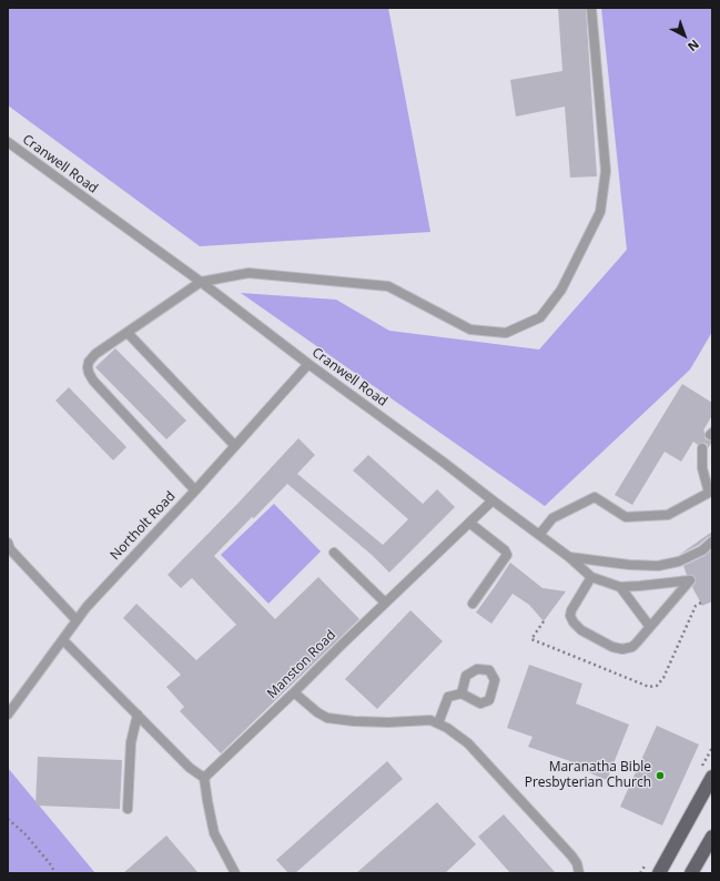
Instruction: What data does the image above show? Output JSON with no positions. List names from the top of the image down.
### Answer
{
  "streets": {
    "lane": ["Cranwell Road", "Northolt Road", "Manston Road"]
  },
  "crossings": [
    ["Cranwell Road", "Northolt Road"],
    ["Cranwell Road", "Manston Road"]
  ],
  "places": ["Maranatha Bible Presbyterian Church"],
  "north": "bottom right"
}
